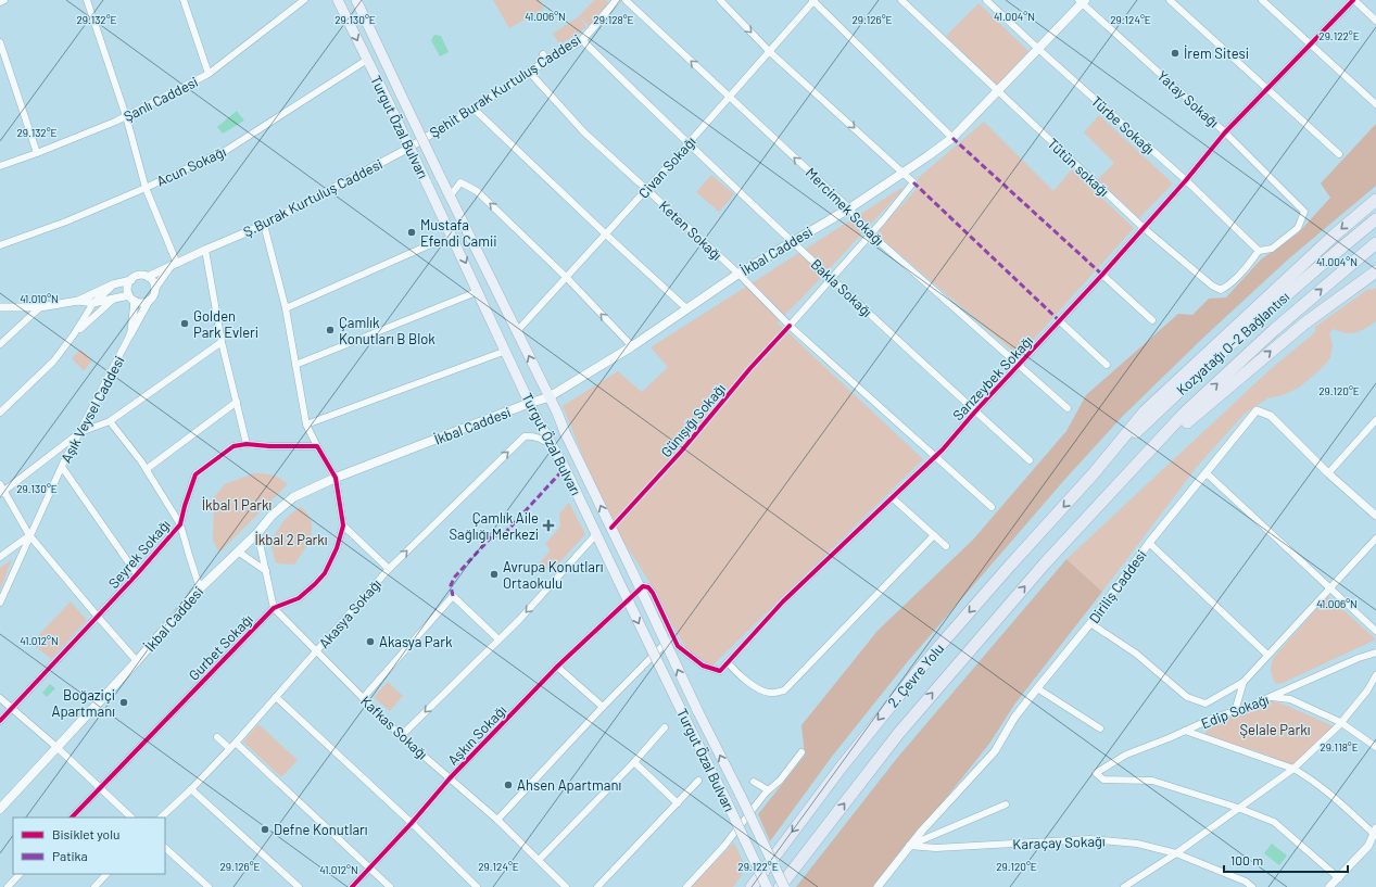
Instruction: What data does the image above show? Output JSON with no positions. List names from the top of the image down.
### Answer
{
  "streets": {
    "highway": ["Kozyatağı O-2 Bağlantısı", "2. Çevre Yolu"],
    "main road": ["Turgut Özal Bulvarı", "İkbal Caddesi"],
    "street": [
      "Şehit Burak Kurtuluş Caddesi",
      "Şanlı Caddesi",
      "Yatay Sokağı",
      "Türbe Sokağı",
      "Acun Sokağı",
      "Civan Sokağı",
      "Tütün sokağı",
      "Ş.Burak Kurtuluş Caddesi",
      "Mercimek Sokağı",
      "Keten Sokağı",
      "Bakla Sokağı",
      "Sarızeybek Sokağı",
      "Aşık Veysel Caddesi",
      "Seyrek Sokağı",
      "Diriliş Caddesi",
      "Akasya Sokağı",
      "Gurbet Sokağı",
      "Edip Sokağı",
      "Kafkas Sokağı",
      "Aşkın Sokağı",
      "Karaçay Sokağı"
    ],
    "cycle path": ["Günışığı Sokağı"]
  },
  "crossings": [
    ["Şehit Burak Kurtuluş Caddesi", "Ş.Burak Kurtuluş Caddesi"],
    ["Şehit Burak Kurtuluş Caddesi", "Keten Sokağı"],
    ["Şehit Burak Kurtuluş Caddesi", "Bakla Sokağı"],
    ["Yatay Sokağı", "Türbe Sokağı"],
    ["Yatay Sokağı", "Tütün sokağı"],
    ["Yatay Sokağı", "İkbal Caddesi"],
    ["Yatay Sokağı", "Sarızeybek Sokağı"],
    ["Türbe Sokağı", "Tütün sokağı"],
    ["Türbe Sokağı", "İkbal Caddesi"],
    ["Türbe Sokağı", "Sarızeybek Sokağı"],
    ["Turgut Özal Bulvarı", "Acun Sokağı"],
    ["Turgut Özal Bulvarı", "Civan Sokağı"],
    ["Turgut Özal Bulvarı", "İkbal Caddesi"],
    ["Turgut Özal Bulvarı", "Akasya Sokağı"],
    ["Civan Sokağı", "Mercimek Sokağı"],
    ["Civan Sokağı", "Keten Sokağı"],
    ["Civan Sokağı", "Bakla Sokağı"],
    ["Tütün sokağı", "İkbal Caddesi"],
    ["Tütün sokağı", "Sarızeybek Sokağı"],
    ["Mercimek Sokağı", "İkbal Caddesi"],
    ["Mercimek Sokağı", "Sarızeybek Sokağı"],
    ["Keten Sokağı", "İkbal Caddesi"],
    ["Keten Sokağı", "Sarızeybek Sokağı"],
    ["İkbal Caddesi", "Bakla Sokağı"],
    ["İkbal Caddesi", "Gurbet Sokağı"],
    ["Bakla Sokağı", "Sarızeybek Sokağı"],
    ["Kozyatağı O-2 Bağlantısı", "2. Çevre Yolu"],
    ["Sarızeybek Sokağı", "Aşkın Sokağı"],
    ["Diriliş Caddesi", "Karaçay Sokağı"],
    ["Akasya Sokağı", "Kafkas Sokağı"],
    ["Gurbet Sokağı", "Kafkas Sokağı"],
    ["Kafkas Sokağı", "Aşkın Sokağı"]
  ],
  "one_way": ["Mercimek Sokağı", "Akasya Sokağı"],
  "parks": ["İkbal 1 Parkı", "İkbal 2 Parkı", "Şelale Parkı"],
  "places": {
    "other": [
      "İrem Sitesi",
      "Mustafa Efendi Camii",
      "Golden Park Evleri",
      "Çamlık Konutları B Blok",
      "Avrupa Konutları Ortaokulu",
      "Akasya Park",
      "Boğaziçi Apartmanı",
      "Ahsen Apartmanı",
      "Defne Konutları"
    ],
    "health": ["Çamlık Aile Sağlığı Merkezi"]
  },
  "legend": ["Bisiklet yolu", "Patika"],
  "scale_bar": "100 m",
  "coordinates": [
    "41.006°N",
    "41.004°N",
    "29.128°E",
    "29.132°E",
    "29.130°E",
    "29.126°E",
    "29.124°E",
    "29.122°E",
    "41.010°N",
    "29.120°E",
    "41.012°N",
    "29.118°E"
  ]
}
